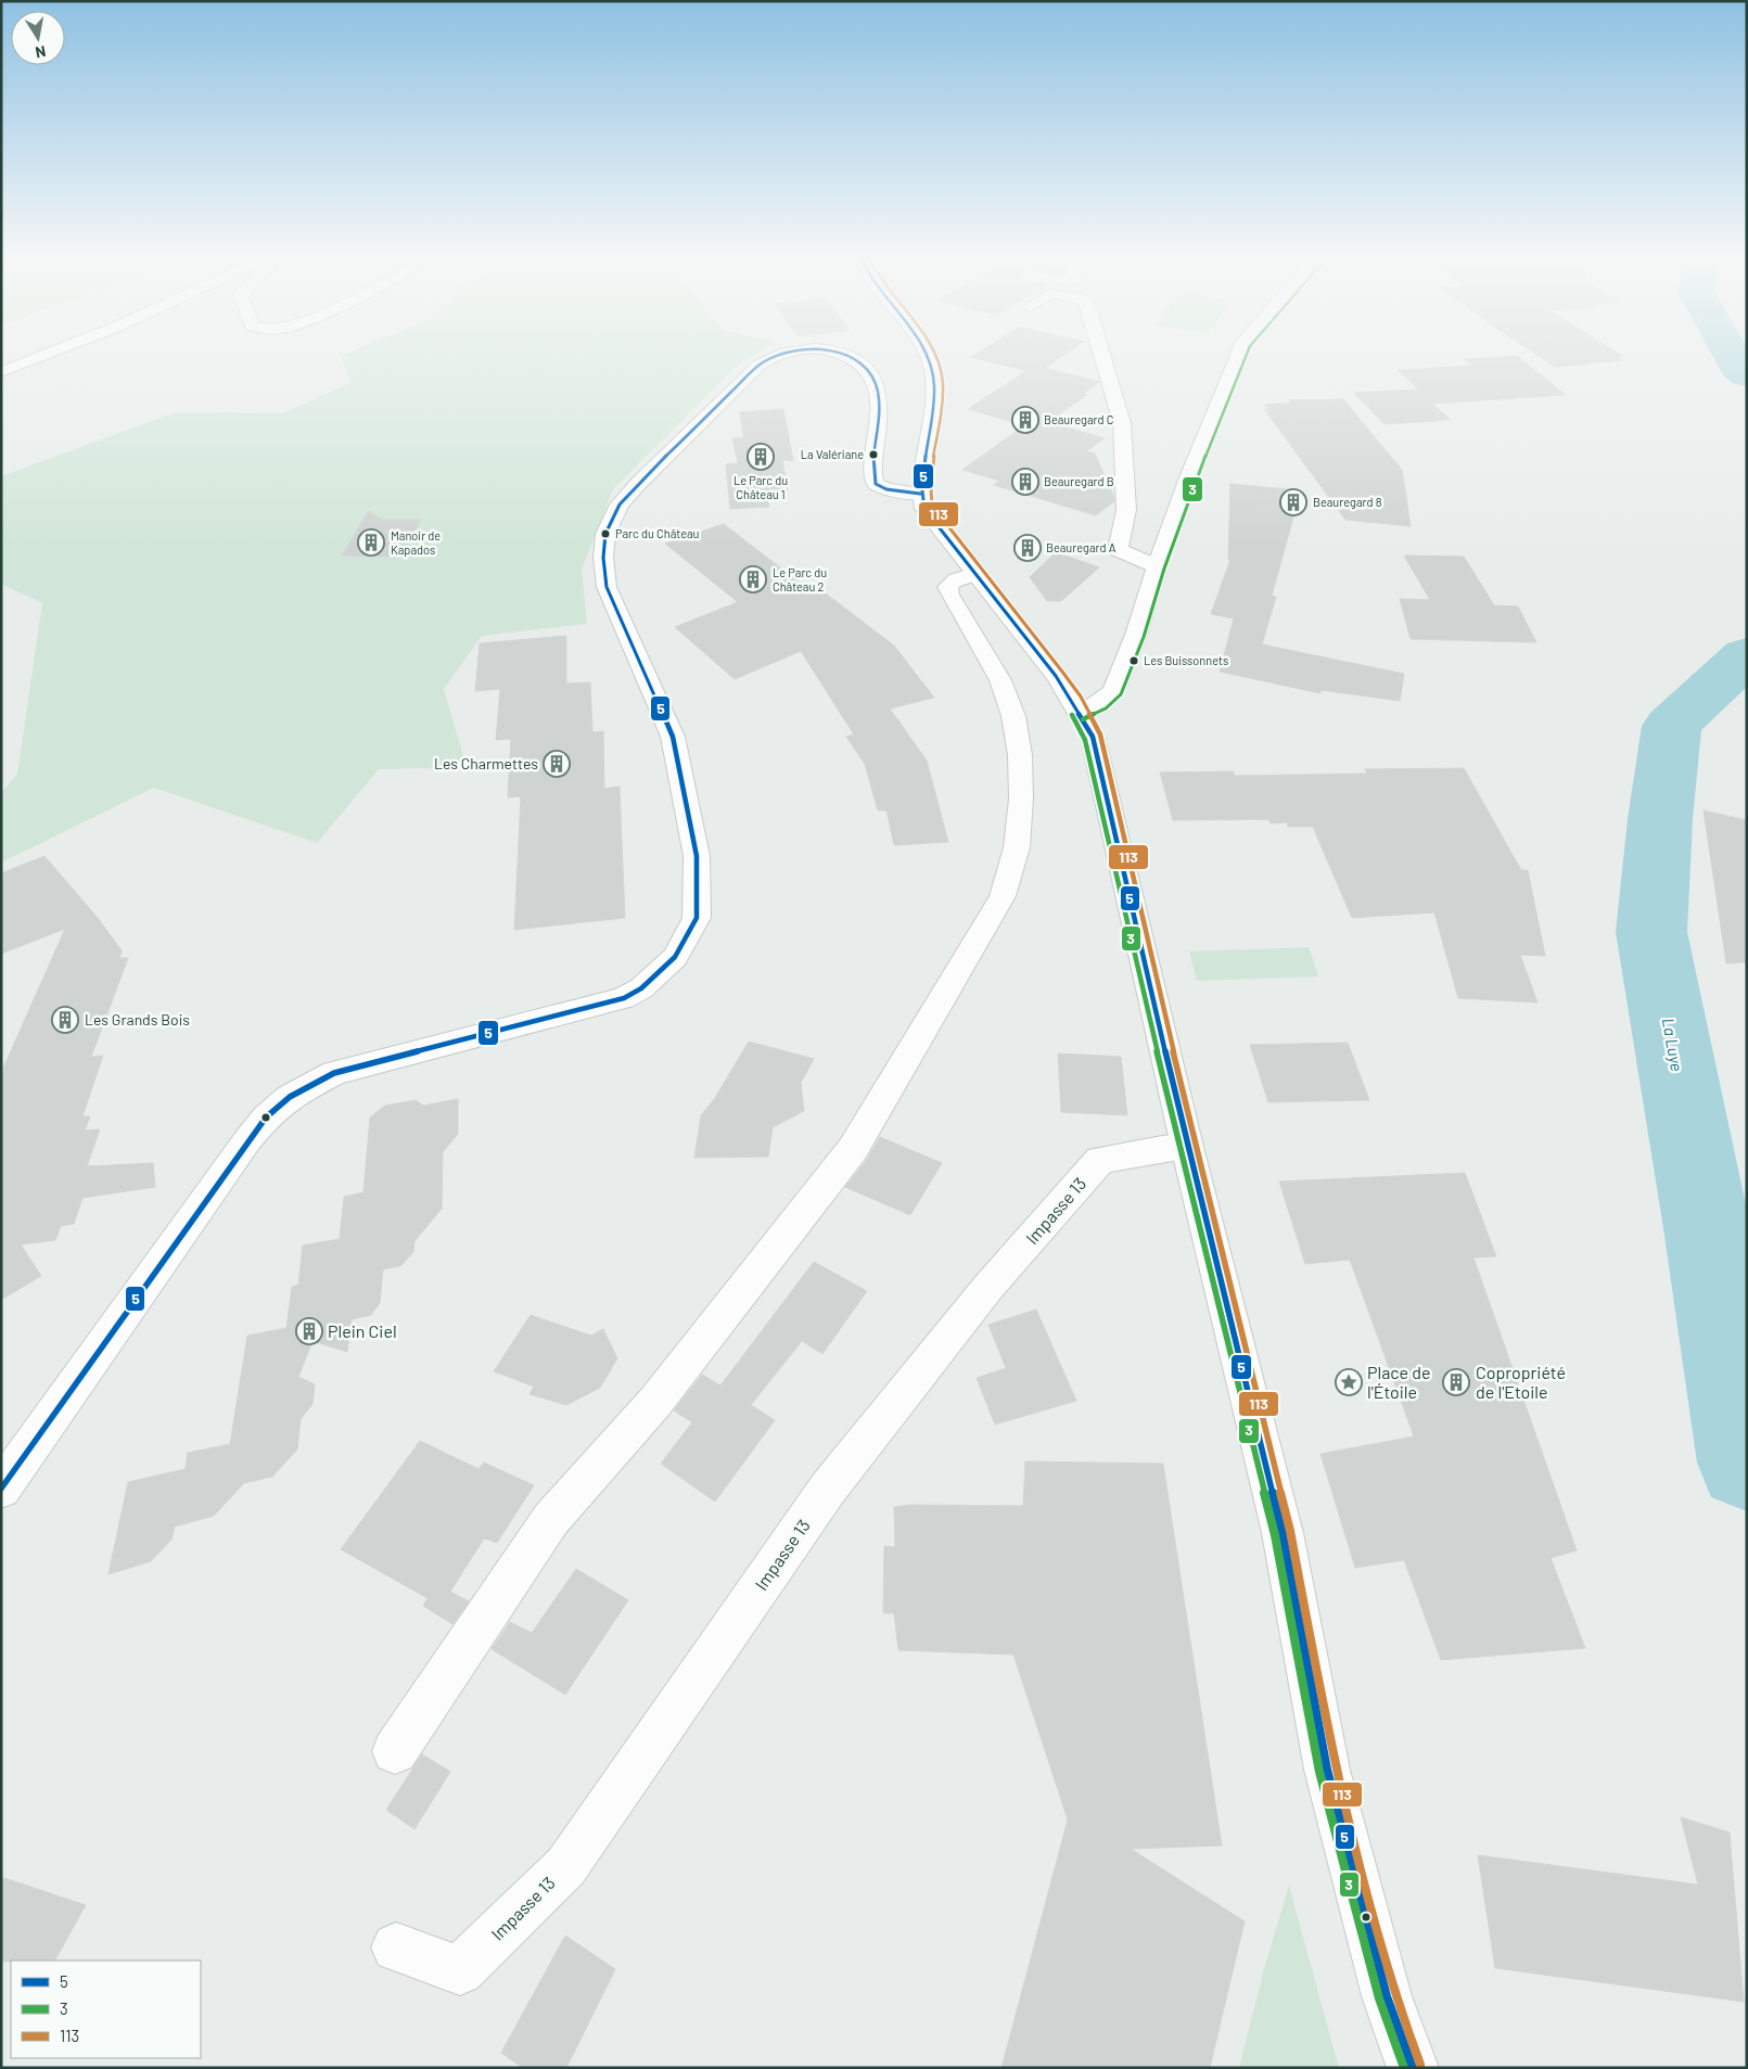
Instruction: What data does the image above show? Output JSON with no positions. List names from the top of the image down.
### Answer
{
  "streets": {
    "street": ["Impasse 13"]
  },
  "water": ["La Luye"],
  "places": {
    "building": [
      "Beauregard C",
      "Le Parc du Château 1",
      "Beauregard B",
      "Beauregard 8",
      "Manoir de Kapados",
      "Beauregard A",
      "Le Parc du Château 2",
      "Les Charmettes",
      "Les Grands Bois",
      "Plein Ciel",
      "Copropriété de l'Etoile"
    ],
    "other": ["La Valériane", "Parc du Château", "Les Buissonnets"],
    "place": ["Place de l'Étoile"]
  },
  "lines": ["transit line 5", "transit line 3", "transit line 113"],
  "legend": ["5", "3", "113"],
  "north": "bottom"
}
